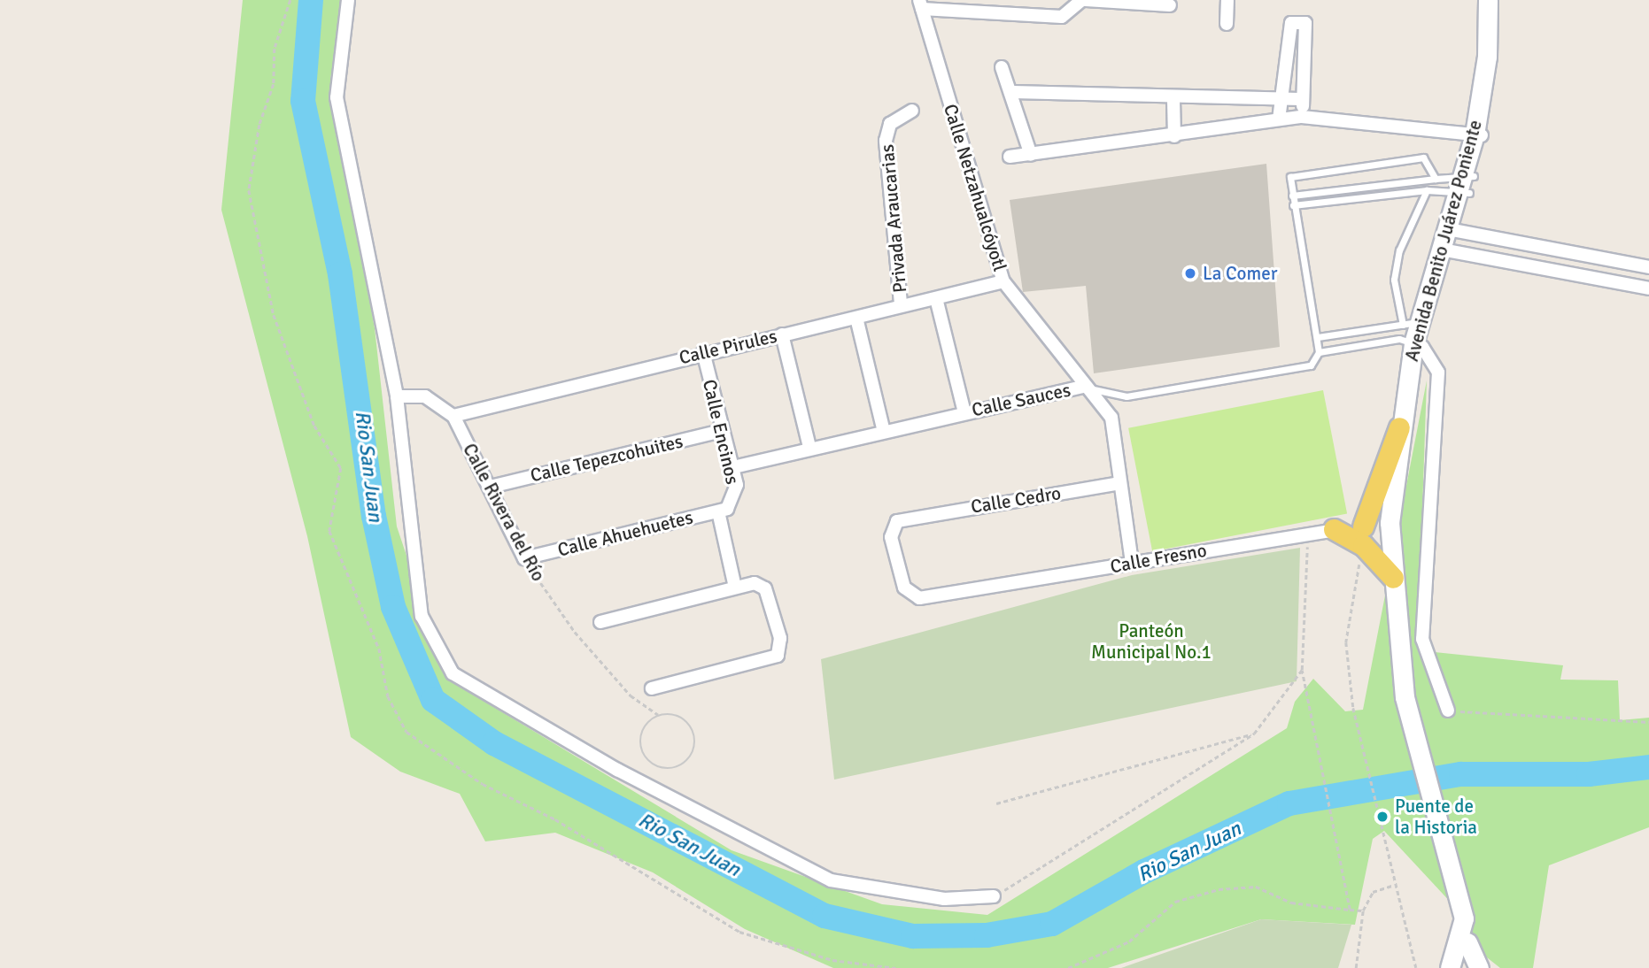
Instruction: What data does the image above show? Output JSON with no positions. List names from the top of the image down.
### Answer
{
  "streets": {
    "main road": ["Avenida Benito Juárez Poniente"],
    "street": [
      "Calle Netzahualcóyotl",
      "Privada Araucarias",
      "Calle Pirules",
      "Calle Sauces",
      "Calle Encinos",
      "Calle Tepezcohuites",
      "Calle Cedro",
      "Calle Rivera del Río",
      "Calle Ahuehuetes",
      "Calle Fresno"
    ]
  },
  "crossings": [
    ["Calle Netzahualcóyotl", "Calle Pirules"],
    ["Calle Netzahualcóyotl", "Calle Sauces"],
    ["Calle Netzahualcóyotl", "Calle Cedro"],
    ["Calle Netzahualcóyotl", "Calle Fresno"],
    ["Privada Araucarias", "Calle Pirules"],
    ["Avenida Benito Juárez Poniente", "Calle Sauces"],
    ["Calle Pirules", "Calle Encinos"],
    ["Calle Pirules", "Calle Rivera del Río"],
    ["Calle Sauces", "Calle Encinos"],
    ["Calle Encinos", "Calle Tepezcohuites"],
    ["Calle Encinos", "Calle Ahuehuetes"],
    ["Calle Tepezcohuites", "Calle Rivera del Río"],
    ["Calle Cedro", "Calle Fresno"],
    ["Calle Rivera del Río", "Calle Ahuehuetes"]
  ],
  "water": ["Rio San Juan"],
  "parks": ["Panteón Municipal No.1"],
  "places": ["La Comer", "Puente de la Historia"]
}
